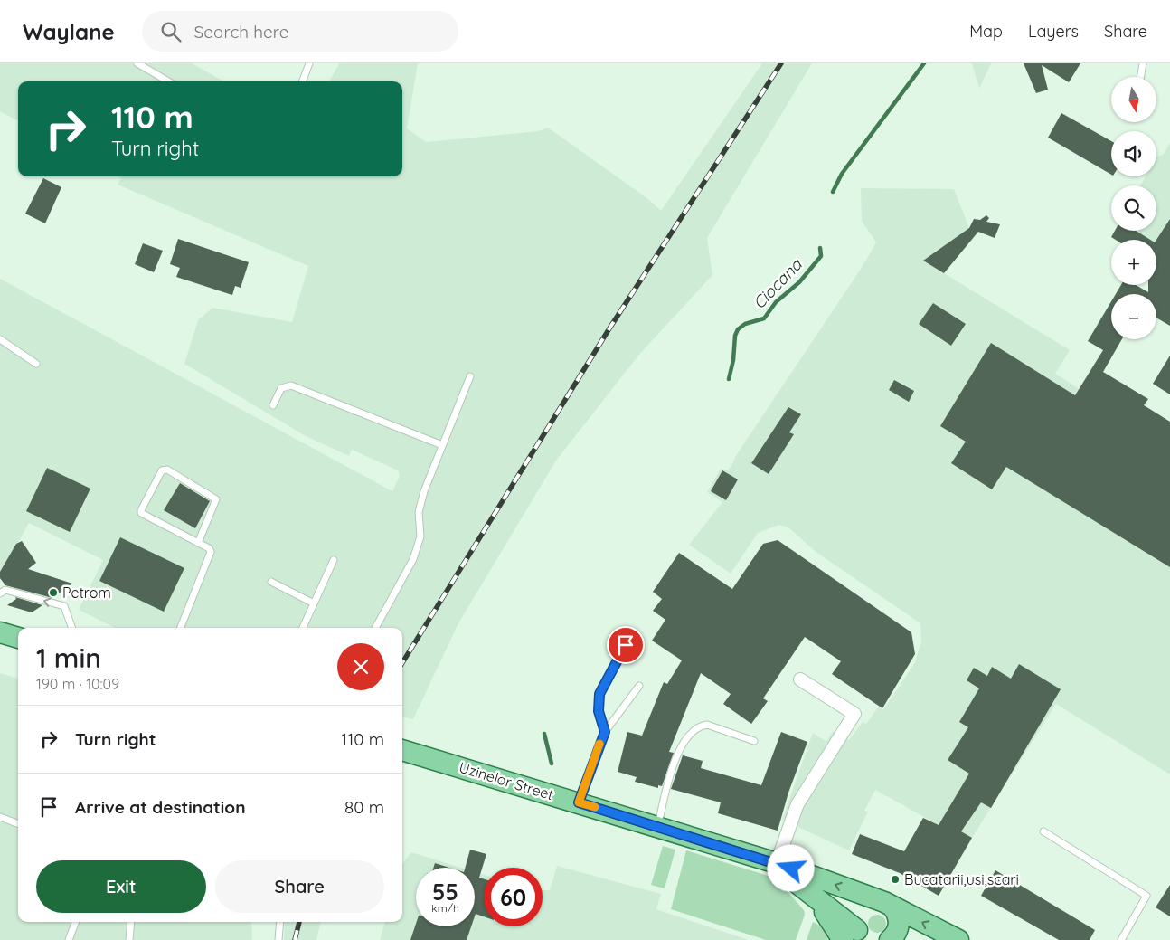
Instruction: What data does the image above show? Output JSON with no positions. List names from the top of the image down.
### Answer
{
  "streets": {
    "main road": ["Uzinelor Street"]
  },
  "water": ["Ciocana"],
  "places": ["Petrom", "Bucatarii,usi,scari"],
  "north": "bottom",
  "page": {
    "header": "Waylane",
    "search": "Search here",
    "nav": ["Map", "Layers", "Share"],
    "map_buttons": ["+", "−"],
    "turn": ["110 m", "Turn right"],
    "heading": ["1 min", "190 m · 10:09"],
    "list": [
      {
        "name": "Turn right",
        "value": "110 m"
      },
      {
        "name": "Arrive at destination",
        "value": "80 m"
      }
    ],
    "buttons": ["Exit", "Share"],
    "speed": "55 km/h",
    "limit": "60"
  }
}
